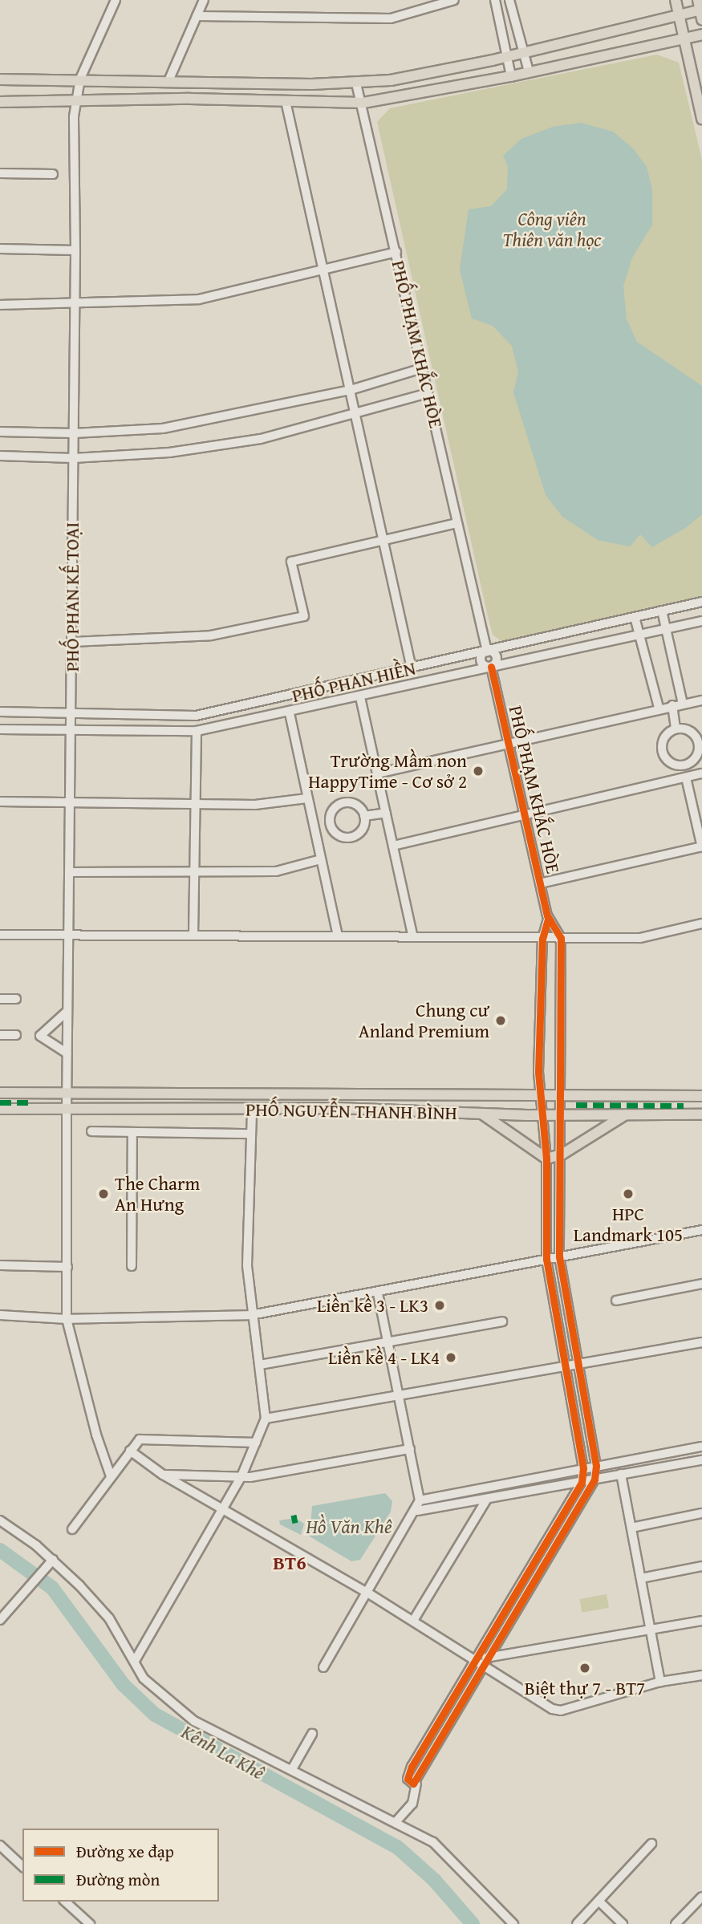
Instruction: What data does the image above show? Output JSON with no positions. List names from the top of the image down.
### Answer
{
  "streets": {
    "main road": ["PHỐ NGUYỄN THANH BÌNH"],
    "street": ["PHỐ PHẠM KHẮC HÒE", "PHỐ PHAN KẾ TOẠI", "PHỐ PHAN HIỀN"]
  },
  "crossings": [
    ["PHỐ PHẠM KHẮC HÒE", "PHỐ PHAN HIỀN"],
    ["PHỐ PHẠM KHẮC HÒE", "PHỐ NGUYỄN THANH BÌNH"],
    ["PHỐ PHAN KẾ TOẠI", "PHỐ PHAN HIỀN"],
    ["PHỐ PHAN KẾ TOẠI", "PHỐ NGUYỄN THANH BÌNH"]
  ],
  "districts": ["BT6"],
  "water": ["Hồ Văn Khê", "Kênh La Khê"],
  "parks": ["Công viên Thiên văn học"],
  "places": [
    "Trường Mầm non HappyTime - Cơ sở 2",
    "Chung cư Anland Premium",
    "The Charm An Hưng",
    "HPC Landmark 105",
    "Liền kề 3 - LK3",
    "Liền kề 4 - LK4",
    "Biệt thự 7 - BT7"
  ],
  "legend": ["Đường xe đạp", "Đường mòn"]
}
